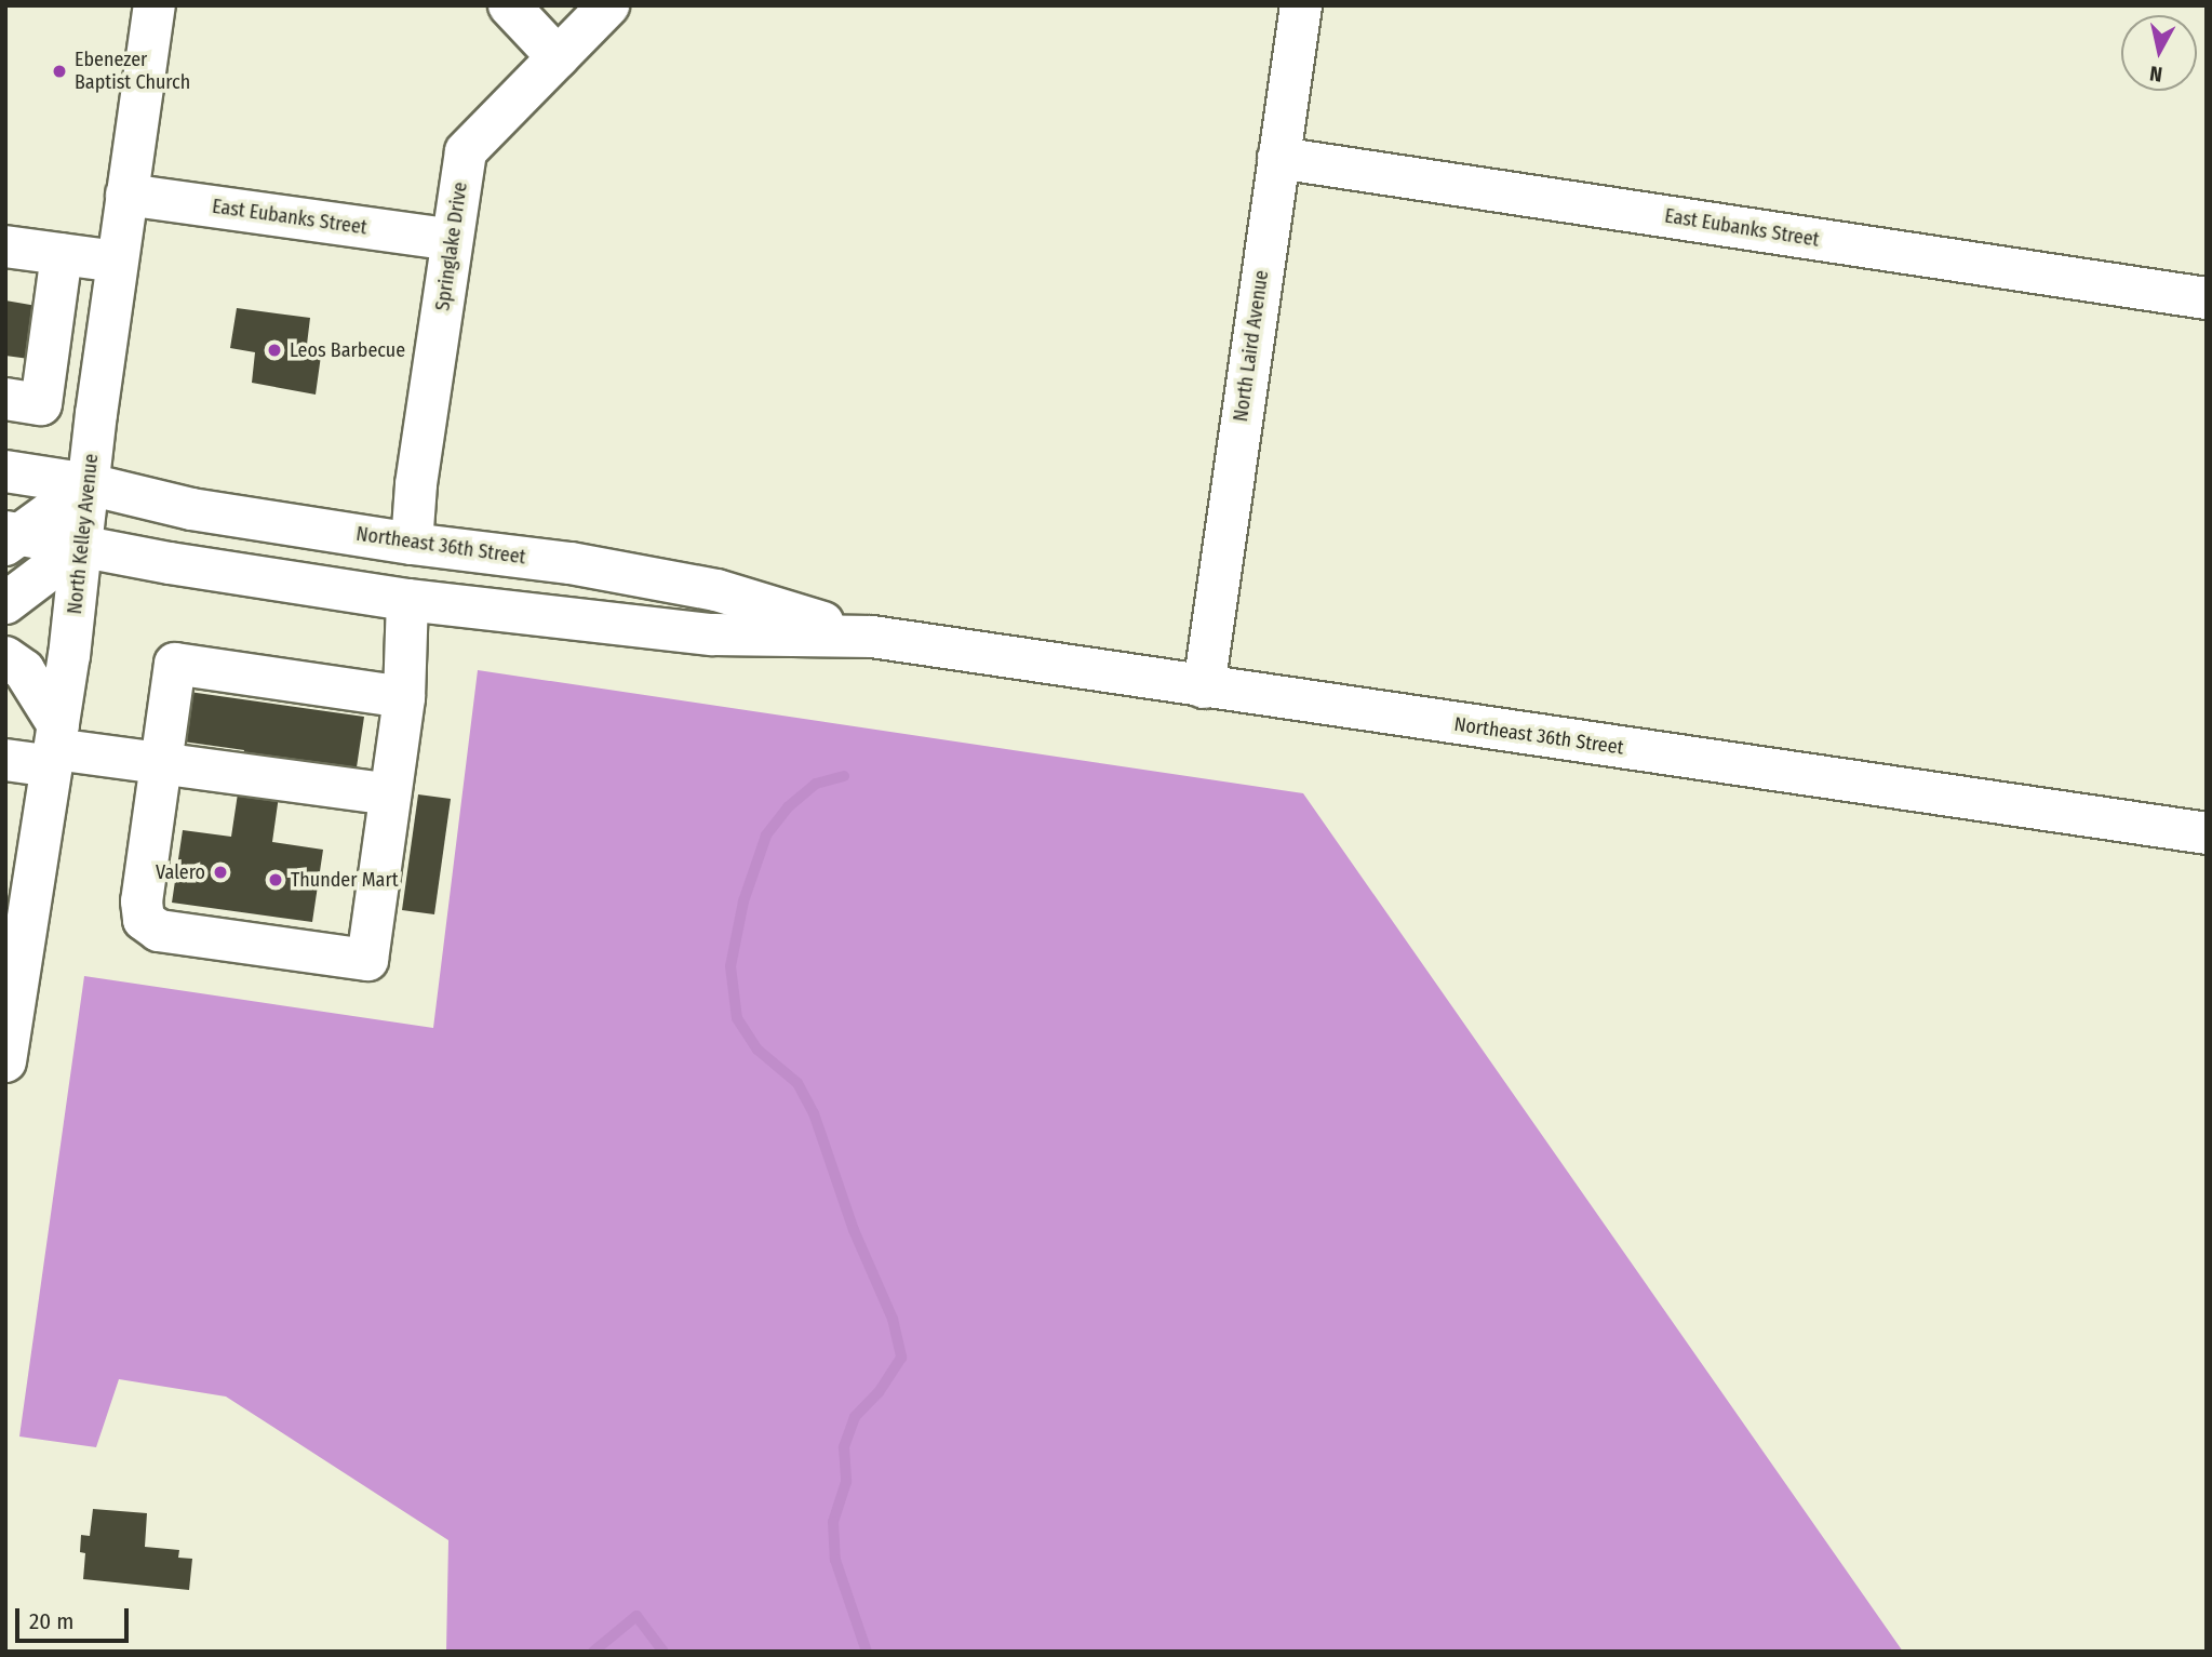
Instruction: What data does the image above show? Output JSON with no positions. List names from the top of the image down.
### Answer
{
  "streets": {
    "main road": [
      "East Eubanks Street",
      "Springlake Drive",
      "North Laird Avenue",
      "North Kelley Avenue",
      "Northeast 36th Street"
    ]
  },
  "crossings": [
    ["East Eubanks Street", "Springlake Drive"],
    ["East Eubanks Street", "North Laird Avenue"],
    ["East Eubanks Street", "North Kelley Avenue"],
    ["Springlake Drive", "Northeast 36th Street"],
    ["North Laird Avenue", "Northeast 36th Street"],
    ["North Kelley Avenue", "Northeast 36th Street"]
  ],
  "places": [
    "Ebenezer Baptist Church",
    "Leos Barbecue",
    "Valero",
    "Thunder Mart"
  ],
  "scale_bar": "20 m",
  "north": "bottom"
}
